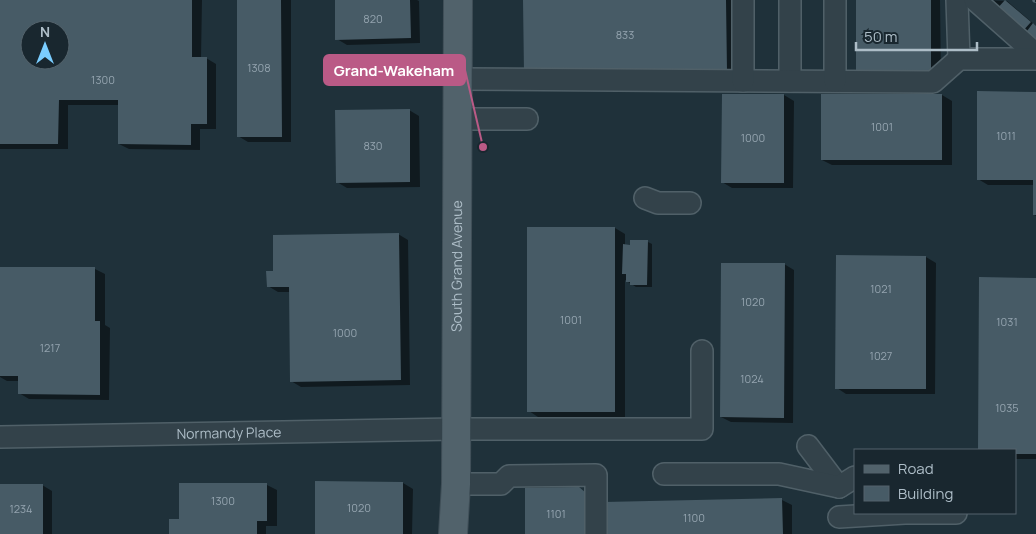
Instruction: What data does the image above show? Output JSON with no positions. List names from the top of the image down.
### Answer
{
  "streets": {
    "main road": ["South Grand Avenue"],
    "street": ["Normandy Place"]
  },
  "crossings": [
    ["South Grand Avenue", "Normandy Place"]
  ],
  "places": ["Grand-Wakeham"],
  "house_numbers": [
    "820",
    "833",
    "1308",
    "1300",
    "1001",
    "1011",
    "1000",
    "830",
    "1021",
    "1020",
    "1001",
    "1031",
    "1000",
    "1217",
    "1027",
    "1024",
    "1035",
    "1300",
    "1020",
    "1234",
    "1101",
    "1100"
  ],
  "legend": ["Road", "Building"],
  "scale_bar": "50 m",
  "north": "top"
}
